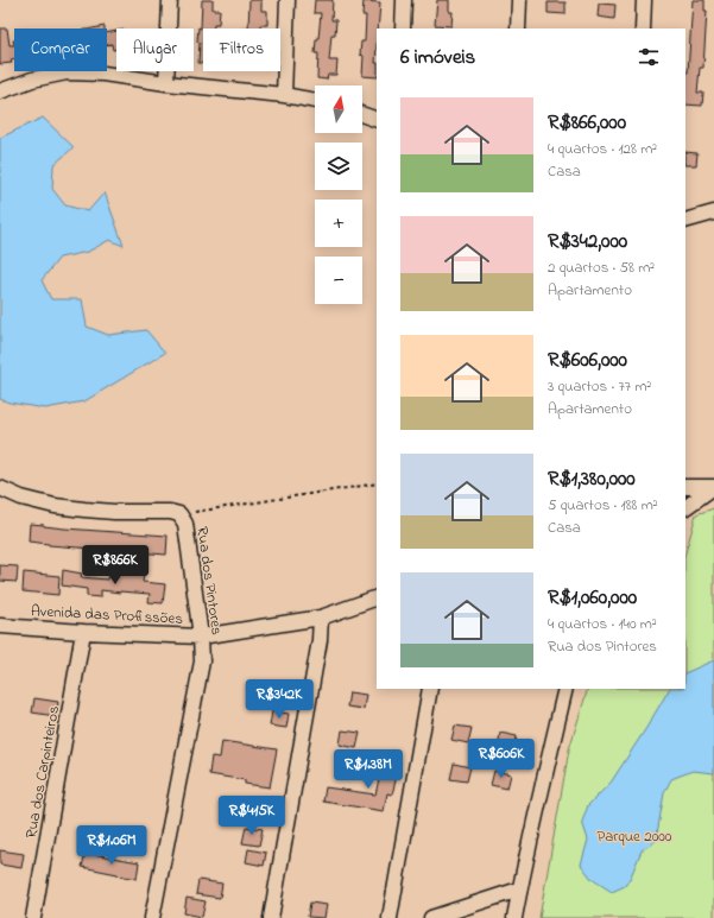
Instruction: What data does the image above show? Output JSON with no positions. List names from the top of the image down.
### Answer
{
  "streets": {
    "street": ["Rua dos Pintores", "Avenida das Profissões", "Rua dos Carpinteiros"]
  },
  "crossings": [
    ["Rua dos Pintores", "Avenida das Profissões"],
    ["Avenida das Profissões", "Rua dos Carpinteiros"]
  ],
  "parks": ["Parque 2000"],
  "north": "top",
  "page": {
    "chip": ["Comprar", "Alugar", "Filtros"],
    "heading": "6 imóveis",
    "map_buttons": ["+", "−"],
    "list": [
      {
        "name": "R$866,000",
        "note": "4 quartos · 128 m² · Casa"
      },
      {
        "name": "R$342,000",
        "note": "2 quartos · 58 m² · Apartamento"
      },
      {
        "name": "R$606,000",
        "note": "3 quartos · 77 m² · Apartamento"
      },
      {
        "name": "R$1,380,000",
        "note": "5 quartos · 188 m² · Casa"
      },
      {
        "name": "R$1,060,000",
        "note": "4 quartos · 140 m² · Rua dos Pintores"
      }
    ],
    "price": [
      "R$866K",
      "R$342K",
      "R$606K",
      "R$1.38M",
      "R$415K",
      "R$1.06M"
    ]
  }
}
